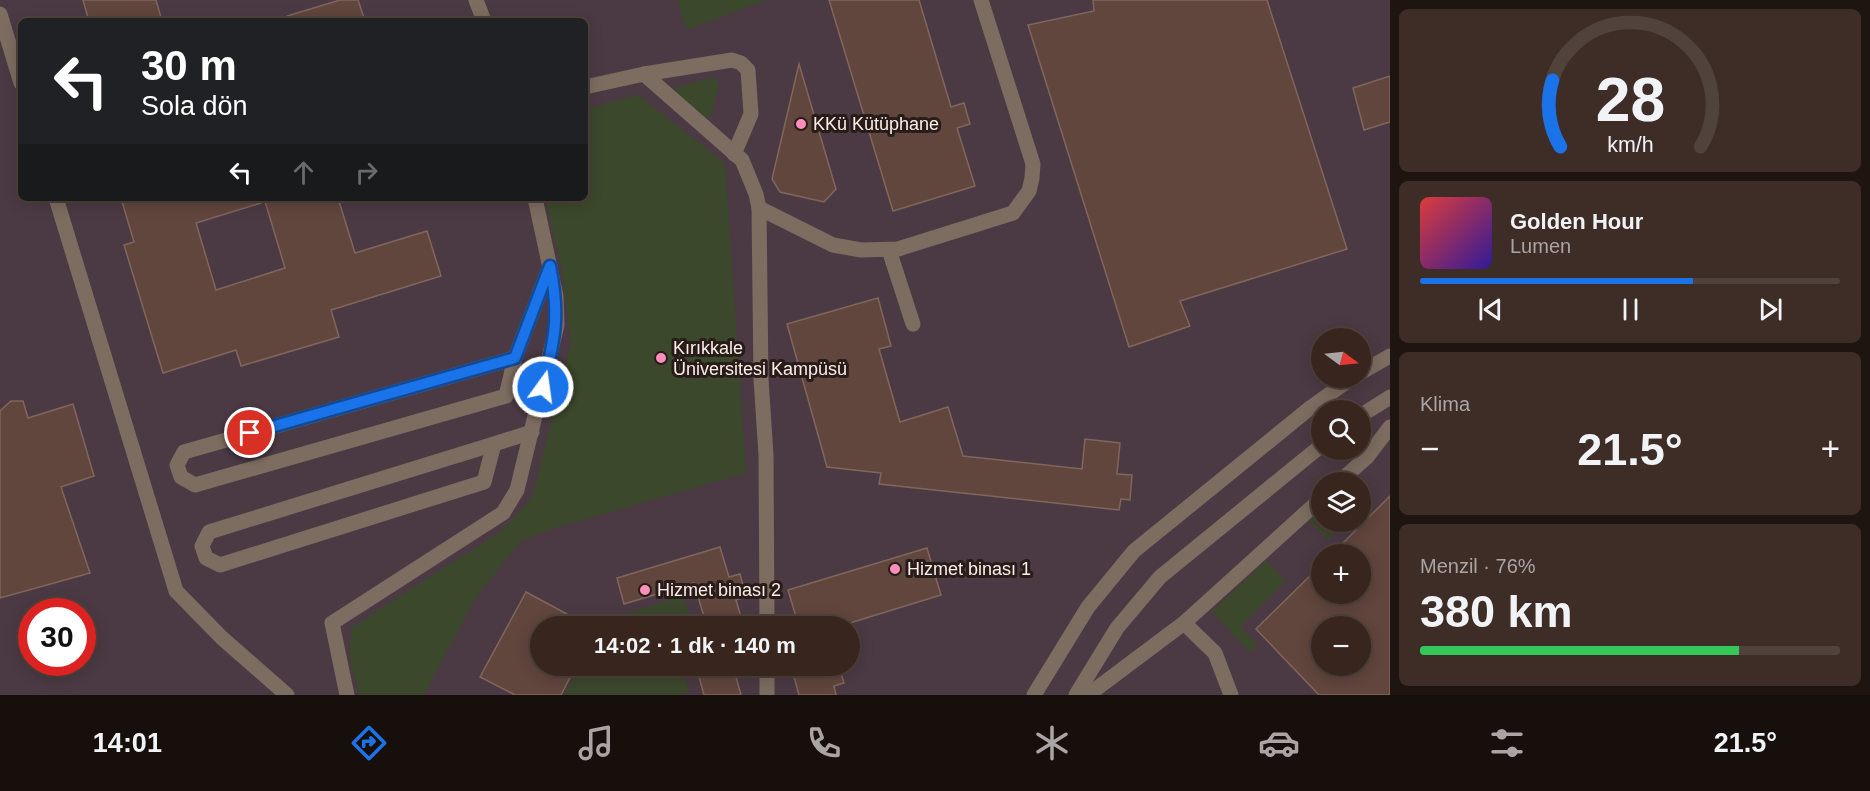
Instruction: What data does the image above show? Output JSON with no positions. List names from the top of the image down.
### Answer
{
  "places": [
    "KKü Kütüphane",
    "Kırıkkale Üniversitesi Kampüsü",
    "Hizmet binası 1",
    "Hizmet binası 2"
  ],
  "north": "right",
  "page": {
    "turn": ["30 m", "Sola dön"],
    "song": ["Golden Hour", "Lumen"],
    "map_buttons": ["+", "−"],
    "tile": [
      "Klima",
      ["Menzil · 76%", "380 km"]
    ],
    "heat": ["−", "21.5°", "+"],
    "limit": "30",
    "trip": "14:02 · 1 dk · 140 m",
    "tabs": ["14:01", "21.5°"],
    "gauge": ["28", "km/h"]
  }
}
